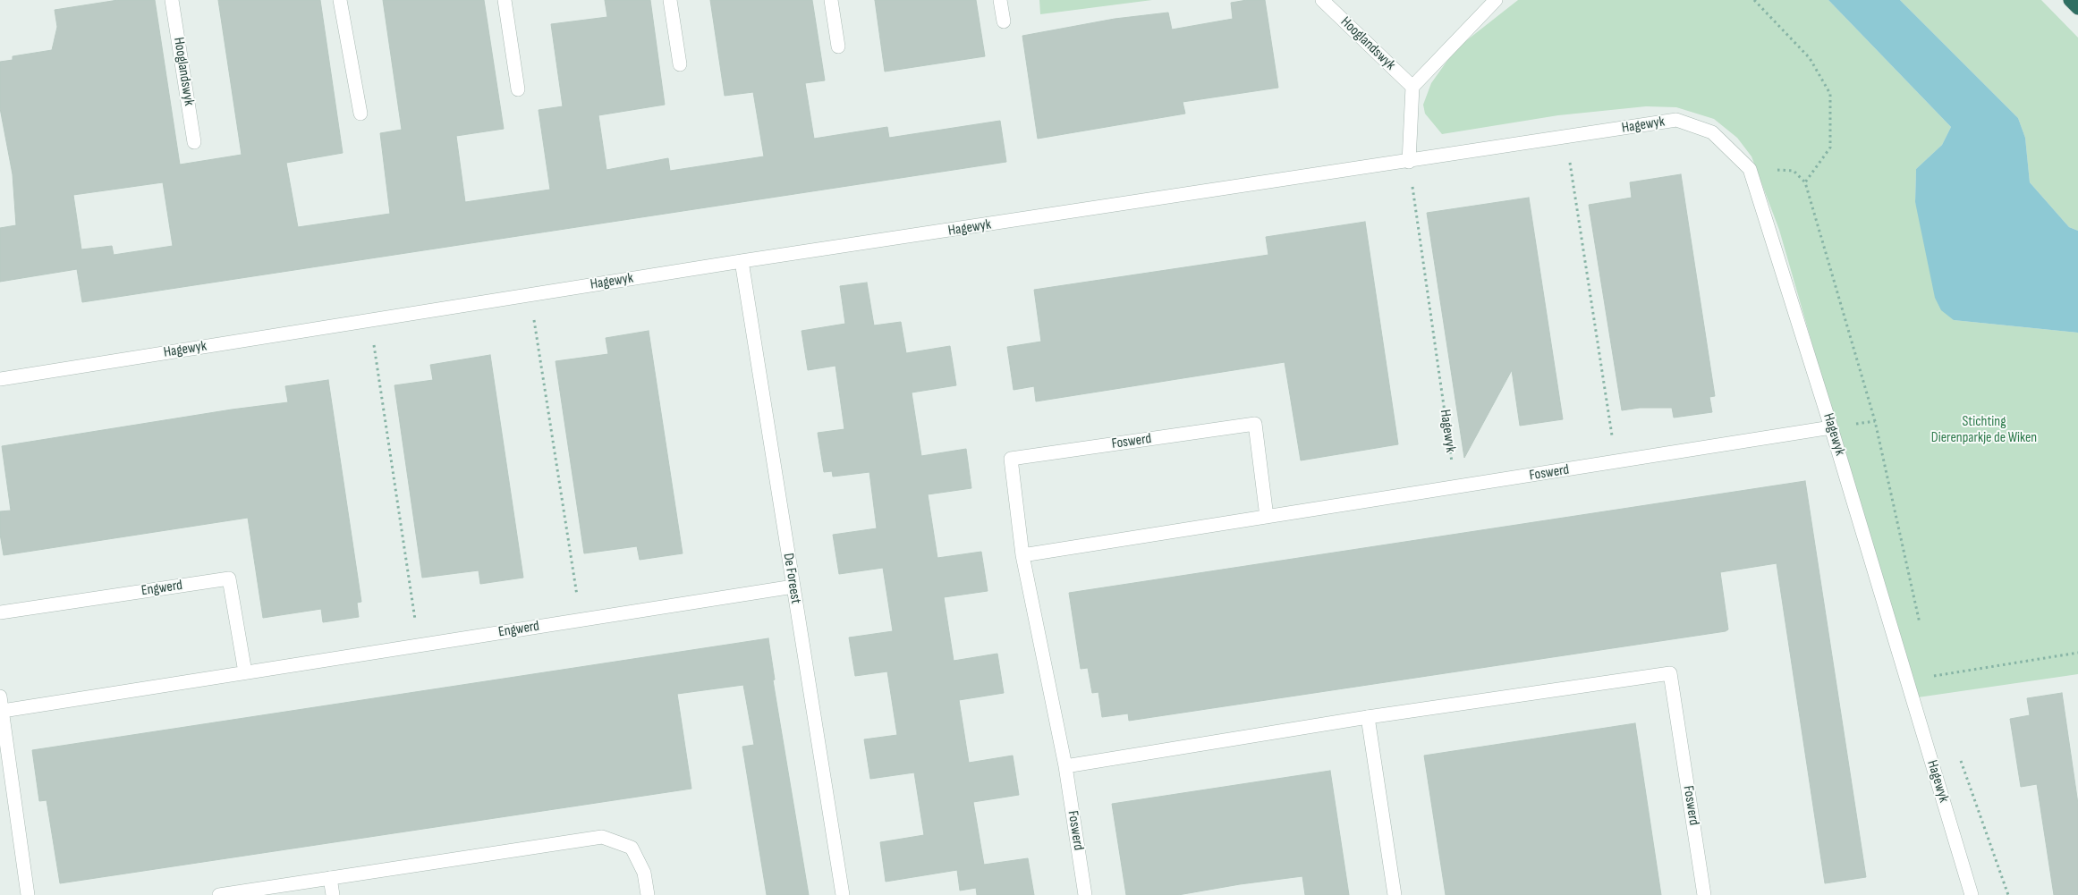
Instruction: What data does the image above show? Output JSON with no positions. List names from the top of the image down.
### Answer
{
  "streets": {
    "street": [
      "Hooglandswyk",
      "Hagewyk",
      "Foswerd",
      "De Foreest",
      "Engwerd"
    ]
  },
  "crossings": [
    ["Hagewyk", "Foswerd"],
    ["Hagewyk", "De Foreest"],
    ["De Foreest", "Engwerd"]
  ],
  "parks": ["Stichting Dierenparkje de Wiken"]
}
